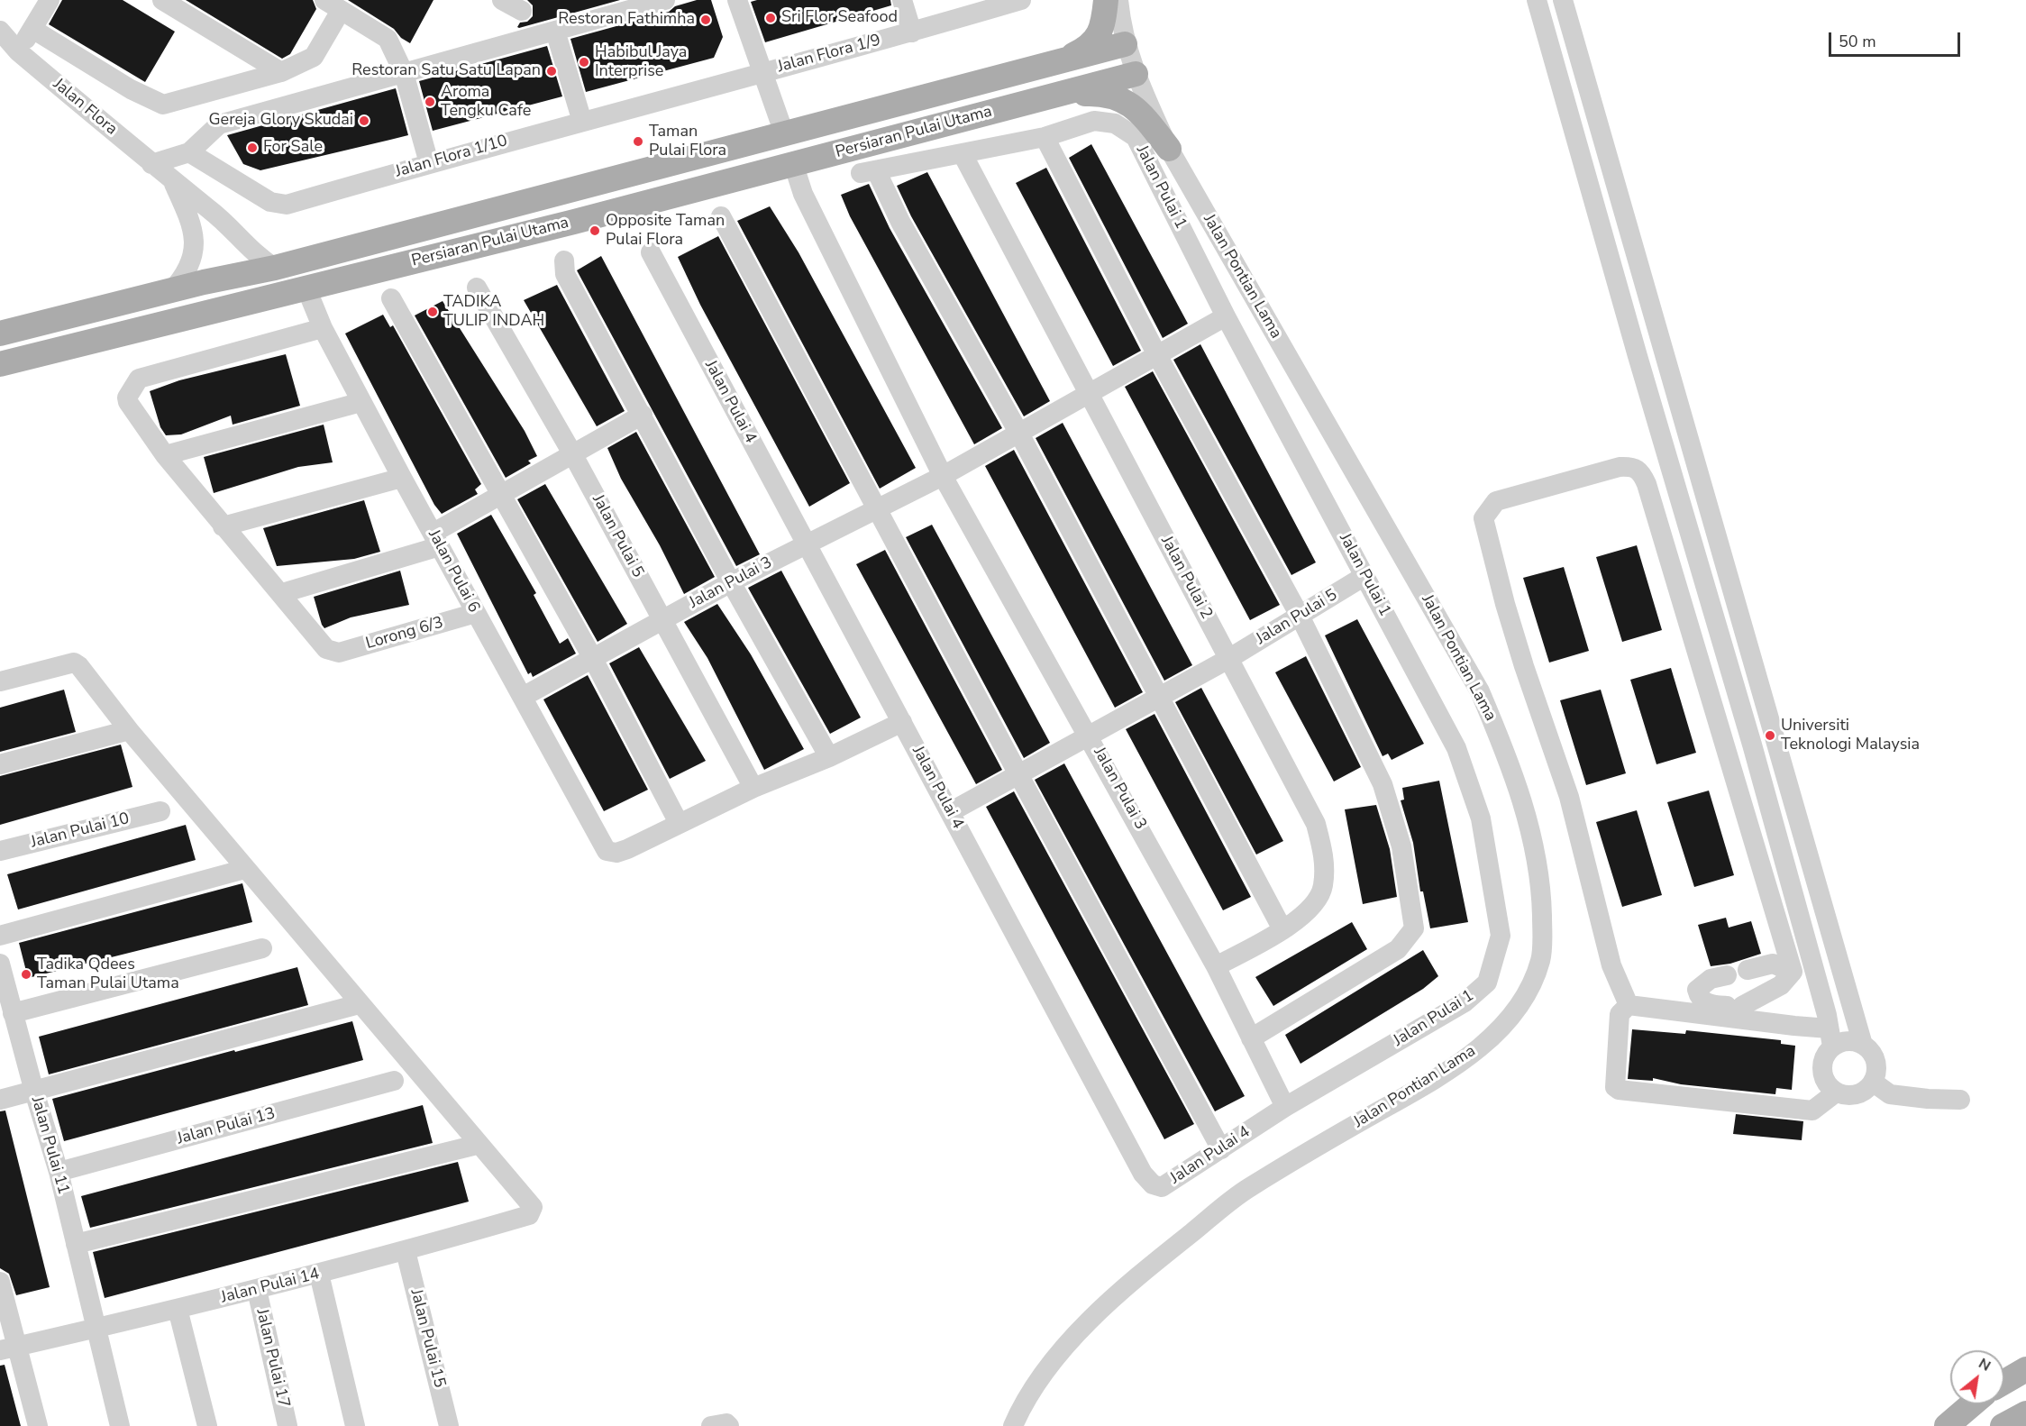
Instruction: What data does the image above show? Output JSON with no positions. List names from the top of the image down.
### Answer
{
  "streets": {
    "main road": ["Persiaran Pulai Utama"],
    "street": [
      "Jalan Flora 1/9",
      "Jalan Flora",
      "Jalan Flora 1/10",
      "Jalan Pulai 1",
      "Jalan Pontian Lama",
      "Jalan Pulai 4",
      "Jalan Pulai 5",
      "Jalan Pulai 6",
      "Jalan Pulai 2",
      "Jalan Pulai 3",
      "Lorong 6/3",
      "Jalan Pulai 10",
      "Jalan Pulai 13",
      "Jalan Pulai 11",
      "Jalan Pulai 14",
      "Jalan Pulai 15",
      "Jalan Pulai 17"
    ]
  },
  "crossings": [
    ["Jalan Flora 1/9", "Jalan Flora 1/10"],
    ["Jalan Flora", "Persiaran Pulai Utama"],
    ["Persiaran Pulai Utama", "Jalan Pontian Lama"],
    ["Persiaran Pulai Utama", "Jalan Pulai 6"],
    ["Persiaran Pulai Utama", "Jalan Pulai 3"],
    ["Jalan Pulai 1", "Jalan Pulai 4"],
    ["Jalan Pulai 1", "Jalan Pulai 5"],
    ["Jalan Pulai 1", "Jalan Pulai 2"],
    ["Jalan Pulai 1", "Jalan Pulai 3"],
    ["Jalan Pulai 4", "Jalan Pulai 5"],
    ["Jalan Pulai 4", "Jalan Pulai 3"],
    ["Jalan Pulai 5", "Jalan Pulai 2"],
    ["Jalan Pulai 5", "Jalan Pulai 3"],
    ["Jalan Pulai 6", "Jalan Pulai 3"],
    ["Jalan Pulai 6", "Lorong 6/3"],
    ["Jalan Pulai 2", "Jalan Pulai 3"],
    ["Jalan Pulai 13", "Jalan Pulai 11"],
    ["Jalan Pulai 11", "Jalan Pulai 14"],
    ["Jalan Pulai 14", "Jalan Pulai 15"],
    ["Jalan Pulai 14", "Jalan Pulai 17"]
  ],
  "places": [
    "Sri Flor Seafood",
    "Restoran Fathimha",
    "Habibul Jaya Interprise",
    "Restoran Satu Satu Lapan",
    "Aroma Tengku Cafe",
    "Gereja Glory Skudai",
    "Taman Pulai Flora",
    "For Sale",
    "Opposite Taman Pulai Flora",
    "TADIKA TULIP INDAH",
    "Universiti Teknologi Malaysia",
    "Tadika Qdees Taman Pulai Utama"
  ],
  "scale_bar": "50 m",
  "north": "top right"
}
